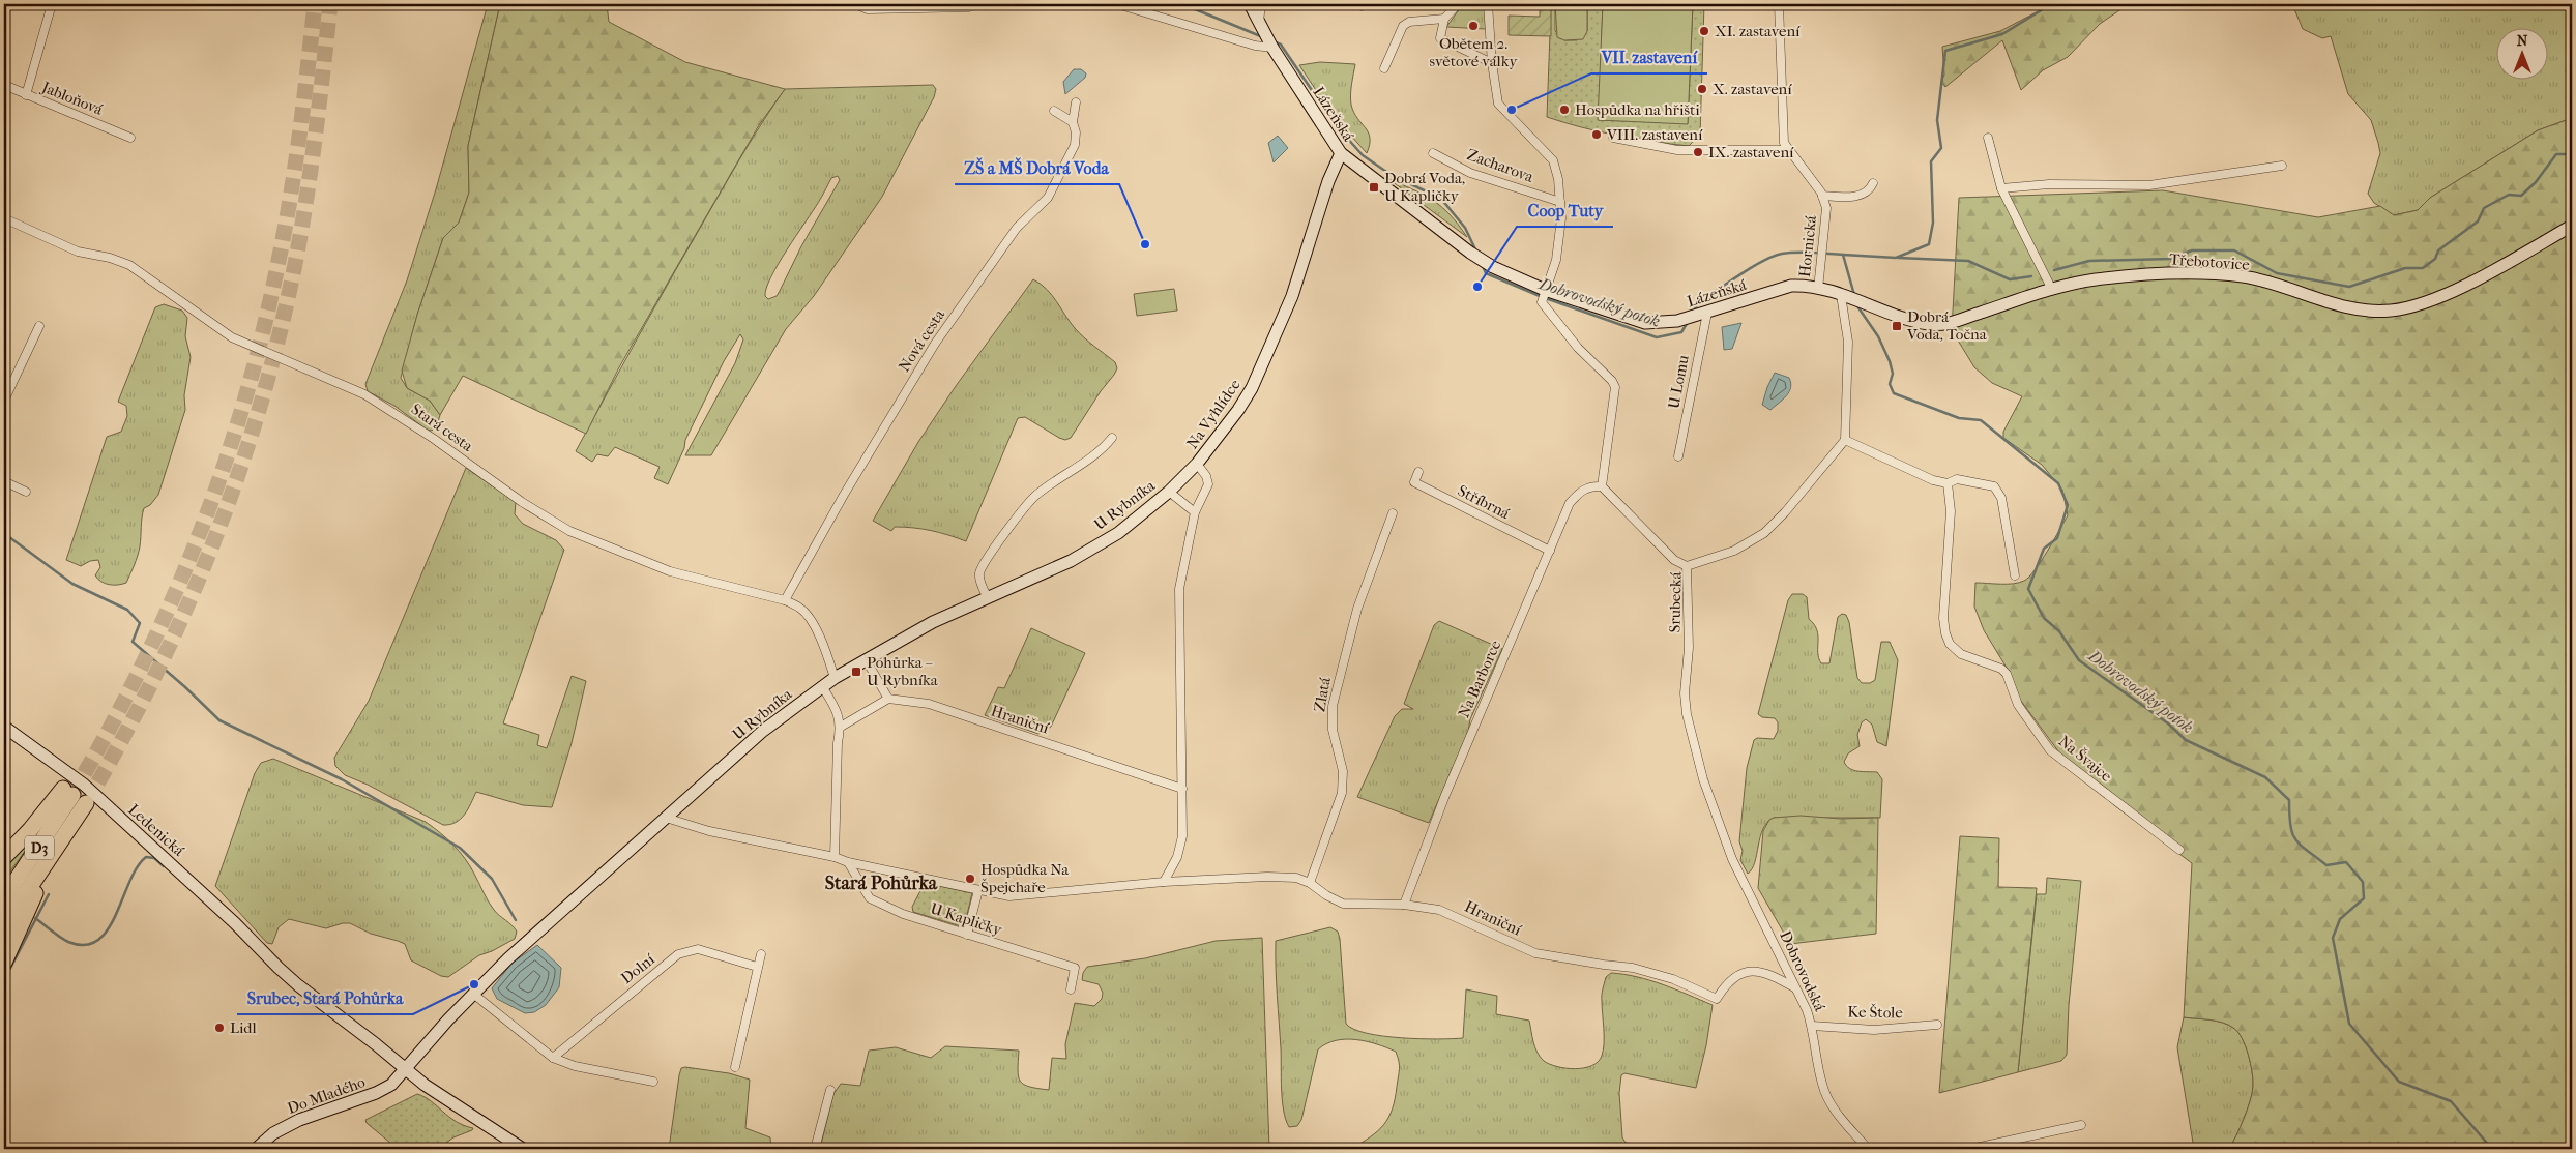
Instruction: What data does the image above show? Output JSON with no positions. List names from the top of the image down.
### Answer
{
  "streets": {
    "highway": ["D3"],
    "street": [
      "Jabloňová",
      "Lázeňská",
      "Zacharova",
      "Hornická",
      "Třebotovice",
      "Nová cesta",
      "U Lomu",
      "Na Vyhlídce",
      "Stará cesta",
      "Stříbrná",
      "U Rybníka",
      "Srubecká",
      "Na Barborce",
      "Zlatá",
      "Hraniční",
      "Na Švajce",
      "Ledenická",
      "U Kapličky",
      "Dolní",
      "Dobrovodská",
      "Ke Štole",
      "Do Mladého"
    ]
  },
  "crossings": [
    ["Lázeňská", "Zacharova"],
    ["Lázeňská", "Hornická"],
    ["Lázeňská", "Třebotovice"],
    ["Lázeňská", "U Lomu"],
    ["Lázeňská", "Na Vyhlídce"],
    ["Nová cesta", "Stará cesta"],
    ["Na Vyhlídce", "U Rybníka"],
    ["Na Vyhlídce", "Hraniční"],
    ["Na Vyhlídce", "U Kapličky"],
    ["Stará cesta", "U Rybníka"],
    ["Stříbrná", "Na Barborce"],
    ["U Rybníka", "Ledenická"],
    ["U Rybníka", "U Kapličky"],
    ["U Rybníka", "Do Mladého"],
    ["Srubecká", "Dobrovodská"],
    ["Na Barborce", "Hraniční"],
    ["Zlatá", "Hraniční"],
    ["Hraniční", "U Kapličky"],
    ["Hraniční", "Dobrovodská"],
    ["Ledenická", "Do Mladého"],
    ["Dobrovodská", "Ke Štole"]
  ],
  "districts": ["Stará Pohůrka"],
  "water": ["Dobrovodský potok"],
  "places": {
    "other": [
      "Obětem 2. světové války",
      "XI. zastavení",
      "X. zastavení",
      "VII. zastavení",
      "Hospůdka na hřišti",
      "VIII. zastavení",
      "IX. zastavení",
      "ZŠ a MŠ Dobrá Voda",
      "Coop Tuty",
      "Hospůdka Na Špejchaře",
      "Srubec, Stará Pohůrka",
      "Lidl"
    ],
    "transit": ["Dobrá Voda, U Kapličky", "Dobrá Voda, Točna", "Pohůrka – U Rybníka"]
  },
  "north": "top"
}
